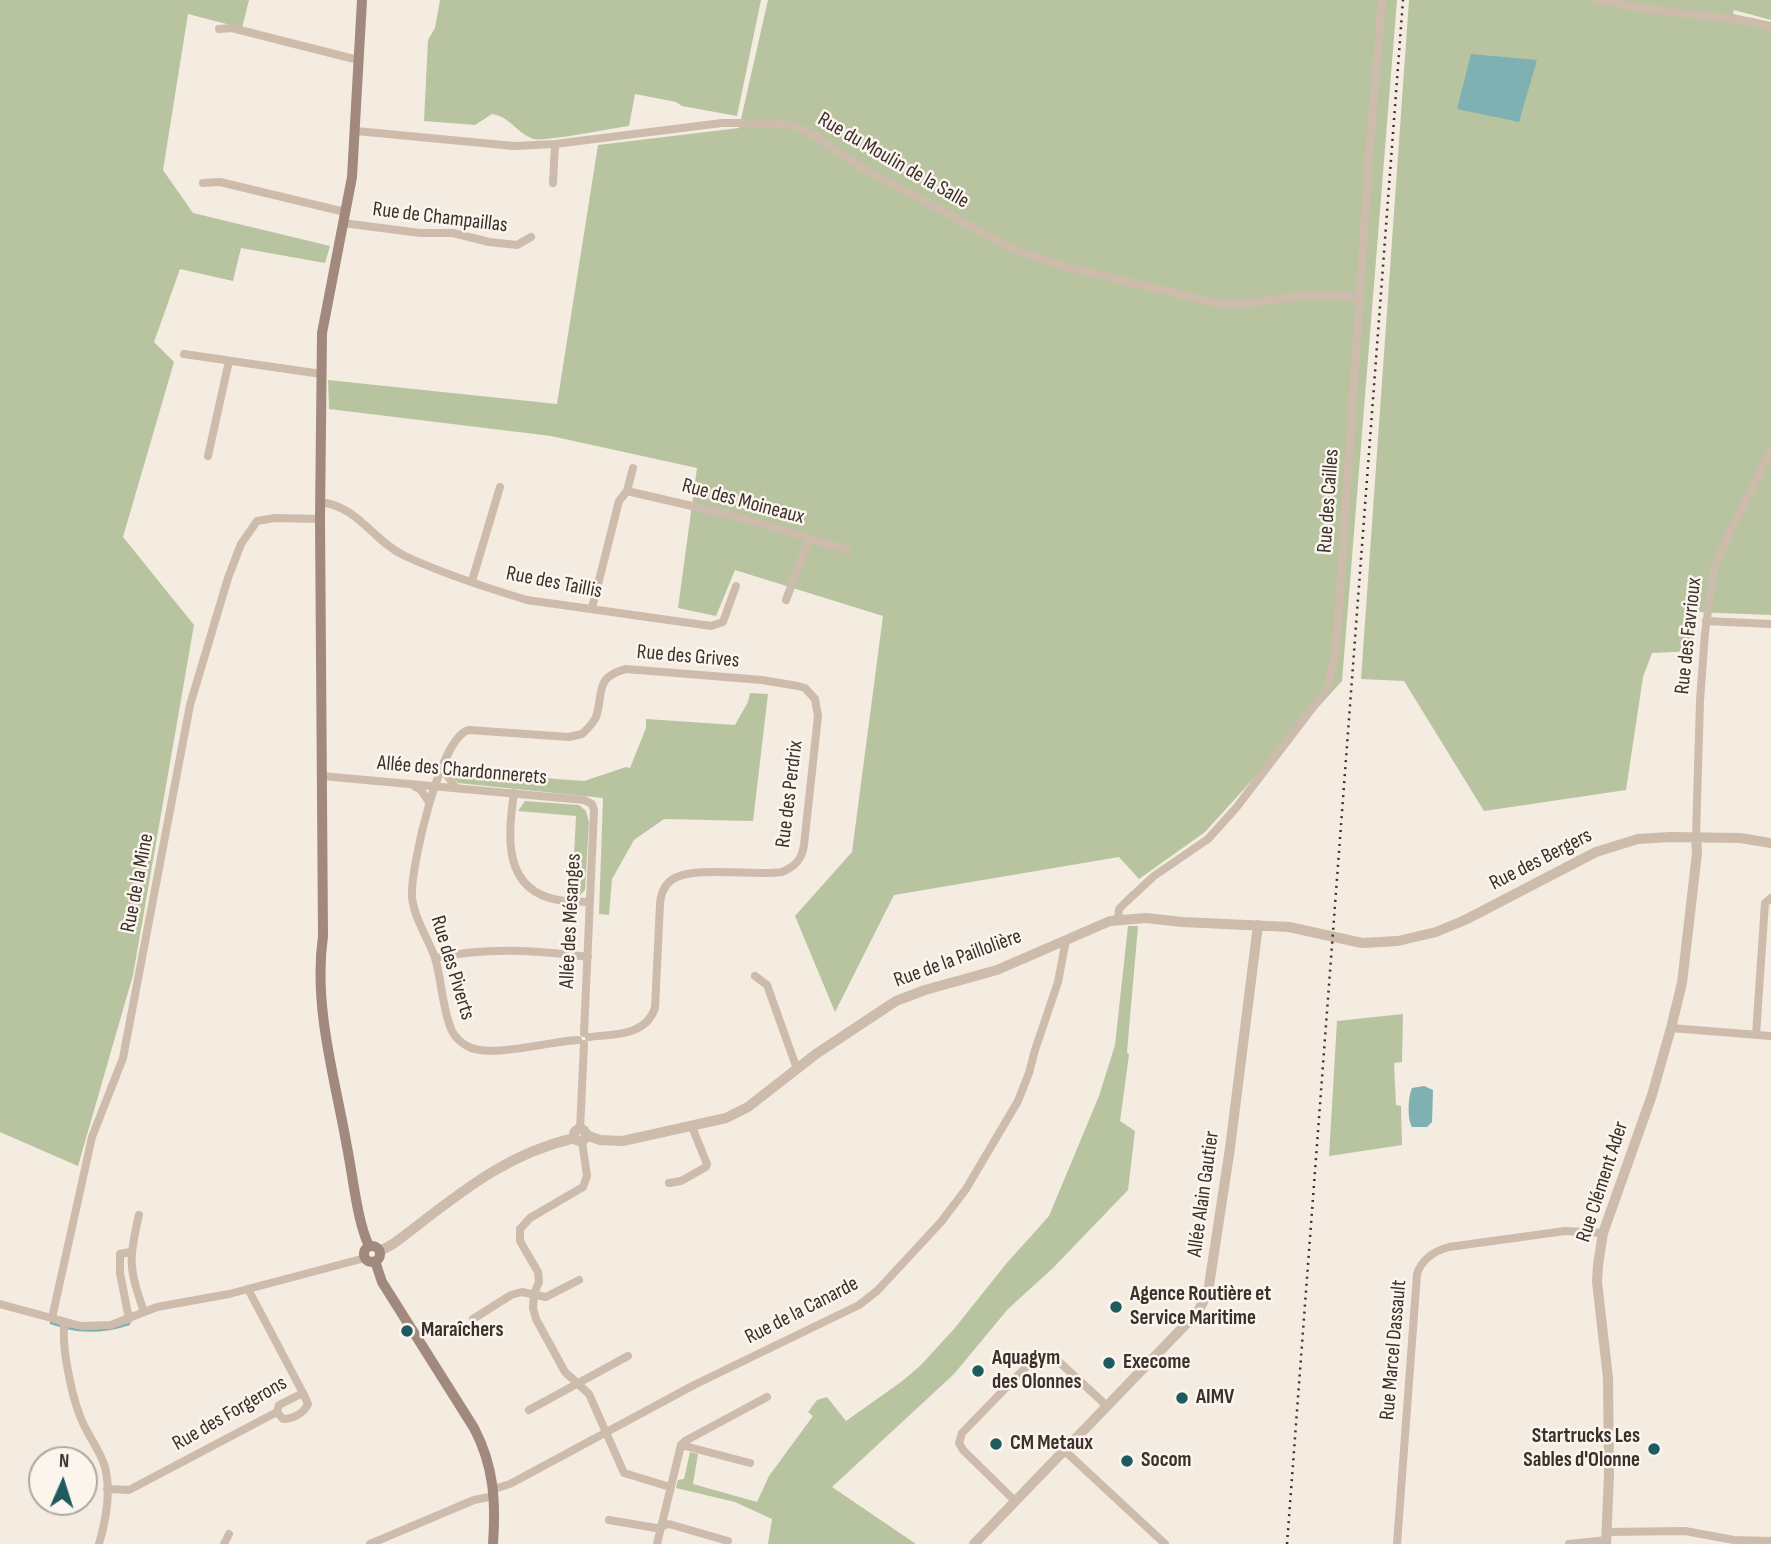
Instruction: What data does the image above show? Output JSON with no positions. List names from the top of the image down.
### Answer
{
  "streets": {
    "street": [
      "Rue du Moulin de la Salle",
      "Rue de Champaillas",
      "Rue des Cailles",
      "Rue des Moineaux",
      "Rue des Taillis",
      "Rue des Favrioux",
      "Rue des Grives",
      "Allée des Chardonnerets",
      "Rue des Perdrix",
      "Rue des Bergers",
      "Rue de la Mine",
      "Allée des Mésanges",
      "Rue de la Paillolière",
      "Rue des Piverts",
      "Rue Clément Ader",
      "Allée Alain Gautier",
      "Rue de la Canarde",
      "Rue Marcel Dassault",
      "Rue des Forgerons"
    ]
  },
  "crossings": [
    ["Rue du Moulin de la Salle", "Rue des Cailles"],
    ["Rue des Cailles", "Rue de la Paillolière"],
    ["Rue des Favrioux", "Rue des Bergers"],
    ["Rue des Favrioux", "Rue Clément Ader"],
    ["Rue des Grives", "Allée des Chardonnerets"],
    ["Rue des Grives", "Rue des Perdrix"],
    ["Rue des Grives", "Rue des Piverts"],
    ["Allée des Chardonnerets", "Allée des Mésanges"],
    ["Allée des Chardonnerets", "Rue des Piverts"],
    ["Rue des Perdrix", "Allée des Mésanges"],
    ["Rue des Perdrix", "Rue des Piverts"],
    ["Rue des Bergers", "Rue de la Paillolière"],
    ["Rue des Bergers", "Rue Clément Ader"],
    ["Allée des Mésanges", "Rue de la Paillolière"],
    ["Allée des Mésanges", "Rue des Piverts"],
    ["Rue de la Paillolière", "Allée Alain Gautier"],
    ["Rue de la Paillolière", "Rue de la Canarde"],
    ["Rue Clément Ader", "Rue Marcel Dassault"]
  ],
  "places": [
    "Agence Routière et Service Maritime",
    "Maraîchers",
    "Execome",
    "Aquagym des Olonnes",
    "AIMV",
    "CM Metaux",
    "Startrucks Les Sables d'Olonne",
    "Socom"
  ],
  "north": "top"
}
